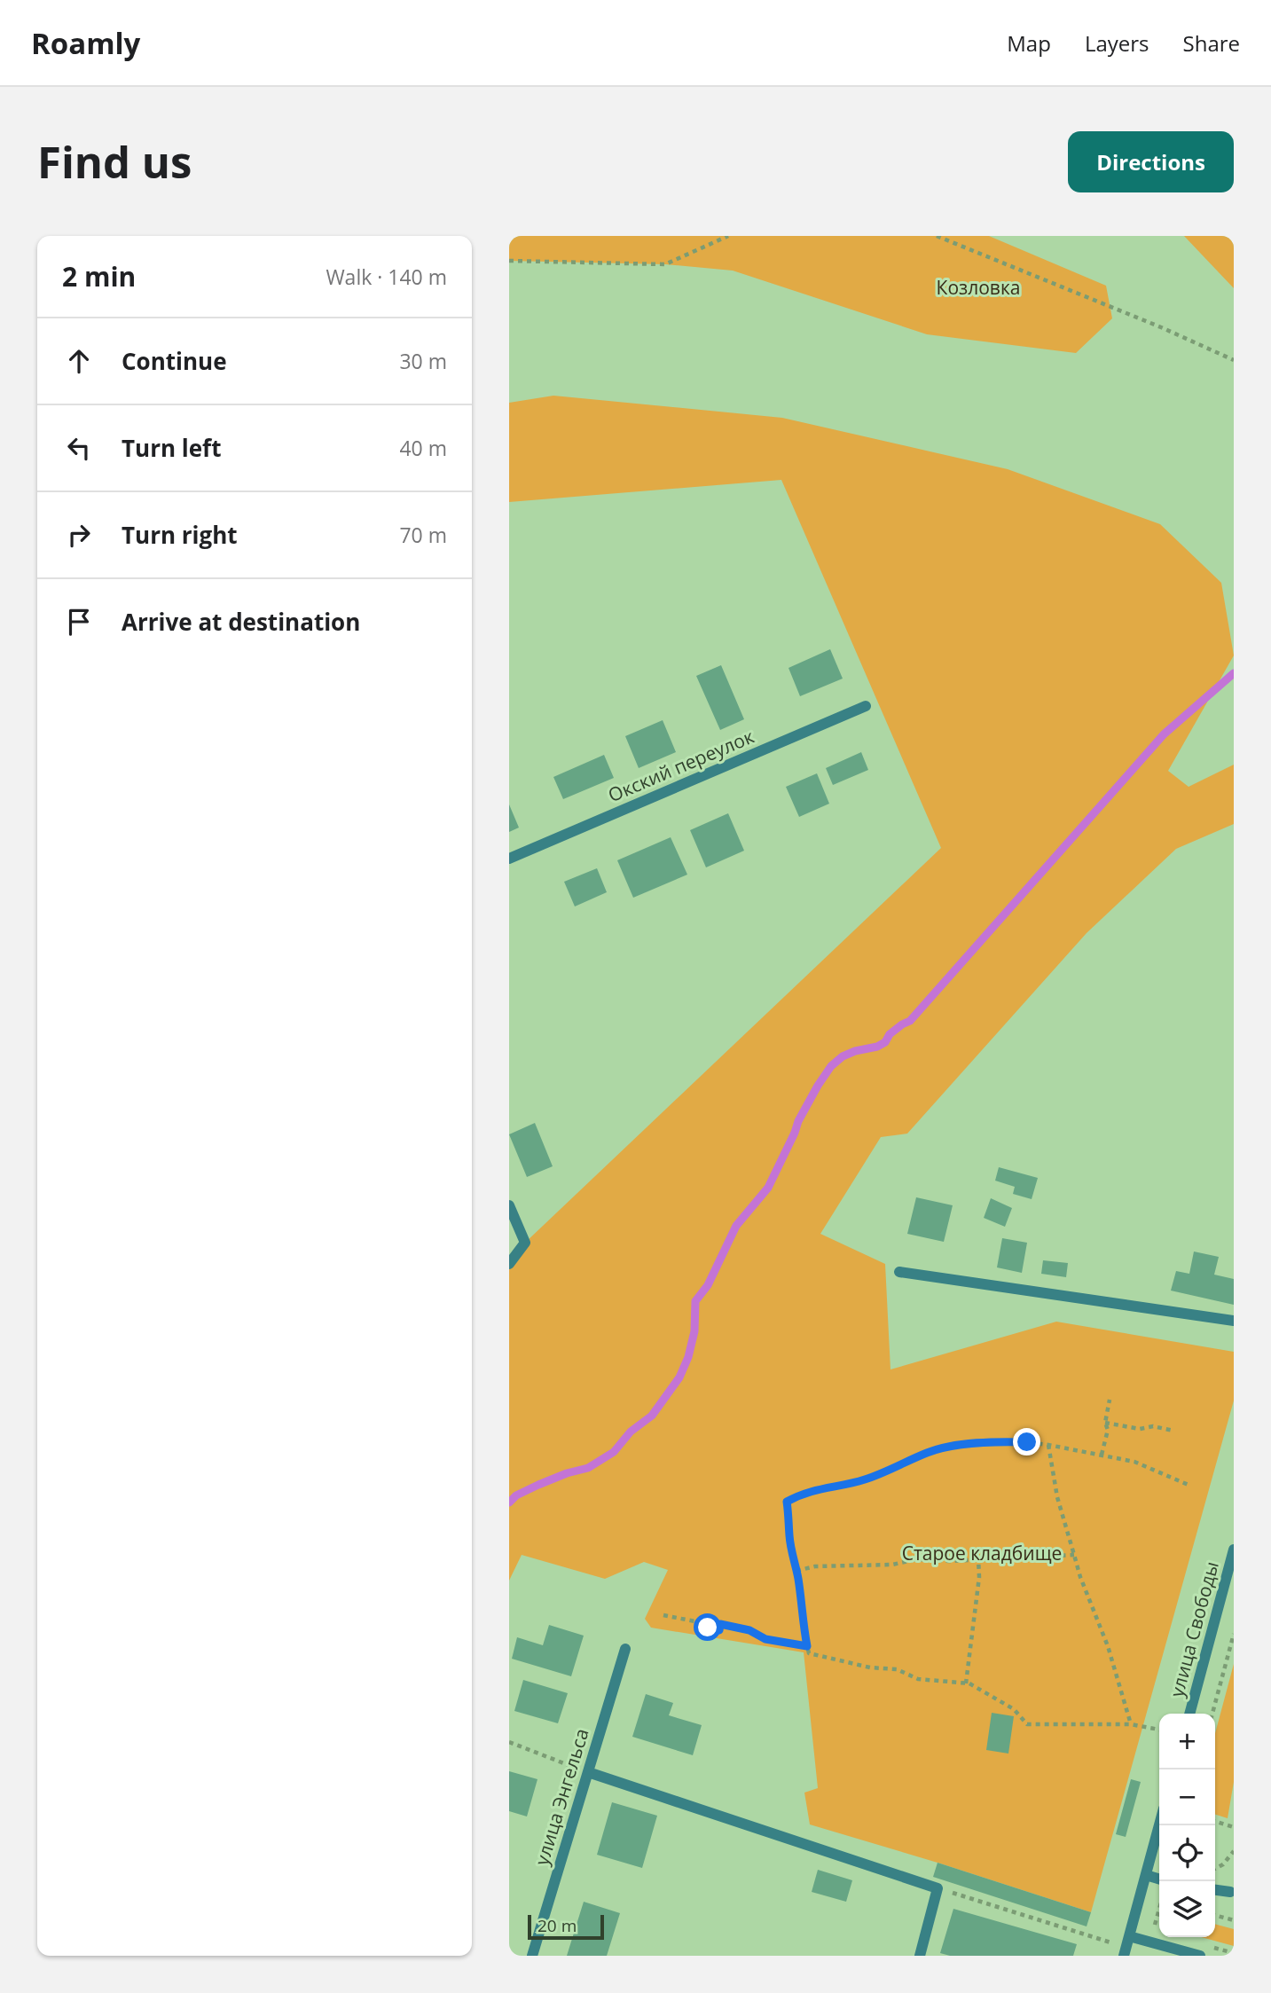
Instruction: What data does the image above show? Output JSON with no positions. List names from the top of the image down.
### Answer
{
  "streets": {
    "street": ["Окский переулок", "улица Свободы", "улица Энгельса"]
  },
  "parks": ["Козловка", "Старое кладбище"],
  "scale_bar": "20 m",
  "page": {
    "header": "Roamly",
    "nav": ["Map", "Layers", "Share"],
    "buttons": "Directions",
    "title": "Find us",
    "heading": ["2 min", "Walk · 140 m"],
    "list": [
      ["Continue", "30 m"],
      ["Turn left", "40 m"],
      ["Turn right", "70 m"],
      "Arrive at destination"
    ],
    "map_buttons": ["+", "−"],
    "scale": "20 m"
  }
}
